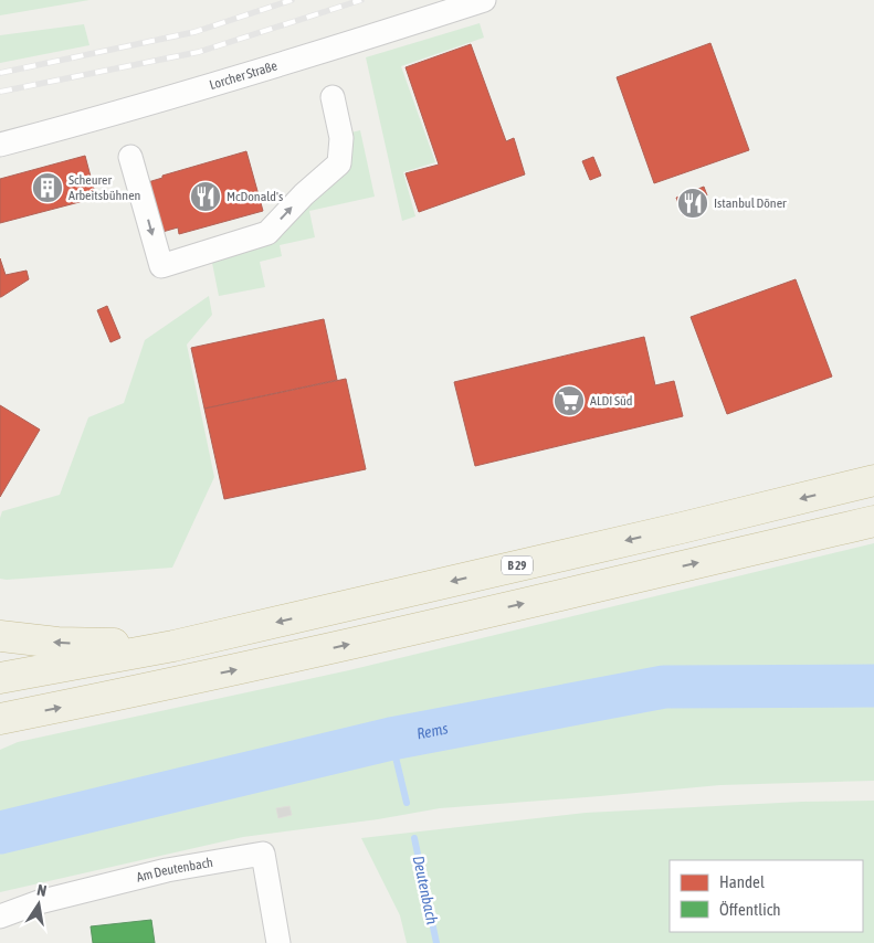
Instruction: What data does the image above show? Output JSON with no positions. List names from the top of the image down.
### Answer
{
  "streets": {
    "highway": ["B 29"],
    "street": ["Lorcher Straße", "Am Deutenbach"]
  },
  "water": ["Rems", "Deutenbach"],
  "places": {
    "building": ["Scheurer Arbeitsbühnen"],
    "restaurant": ["McDonald's", "Istanbul Döner"],
    "supermarket": ["ALDI Süd"]
  },
  "legend": ["Handel", "Öffentlich"],
  "north": "top"
}
